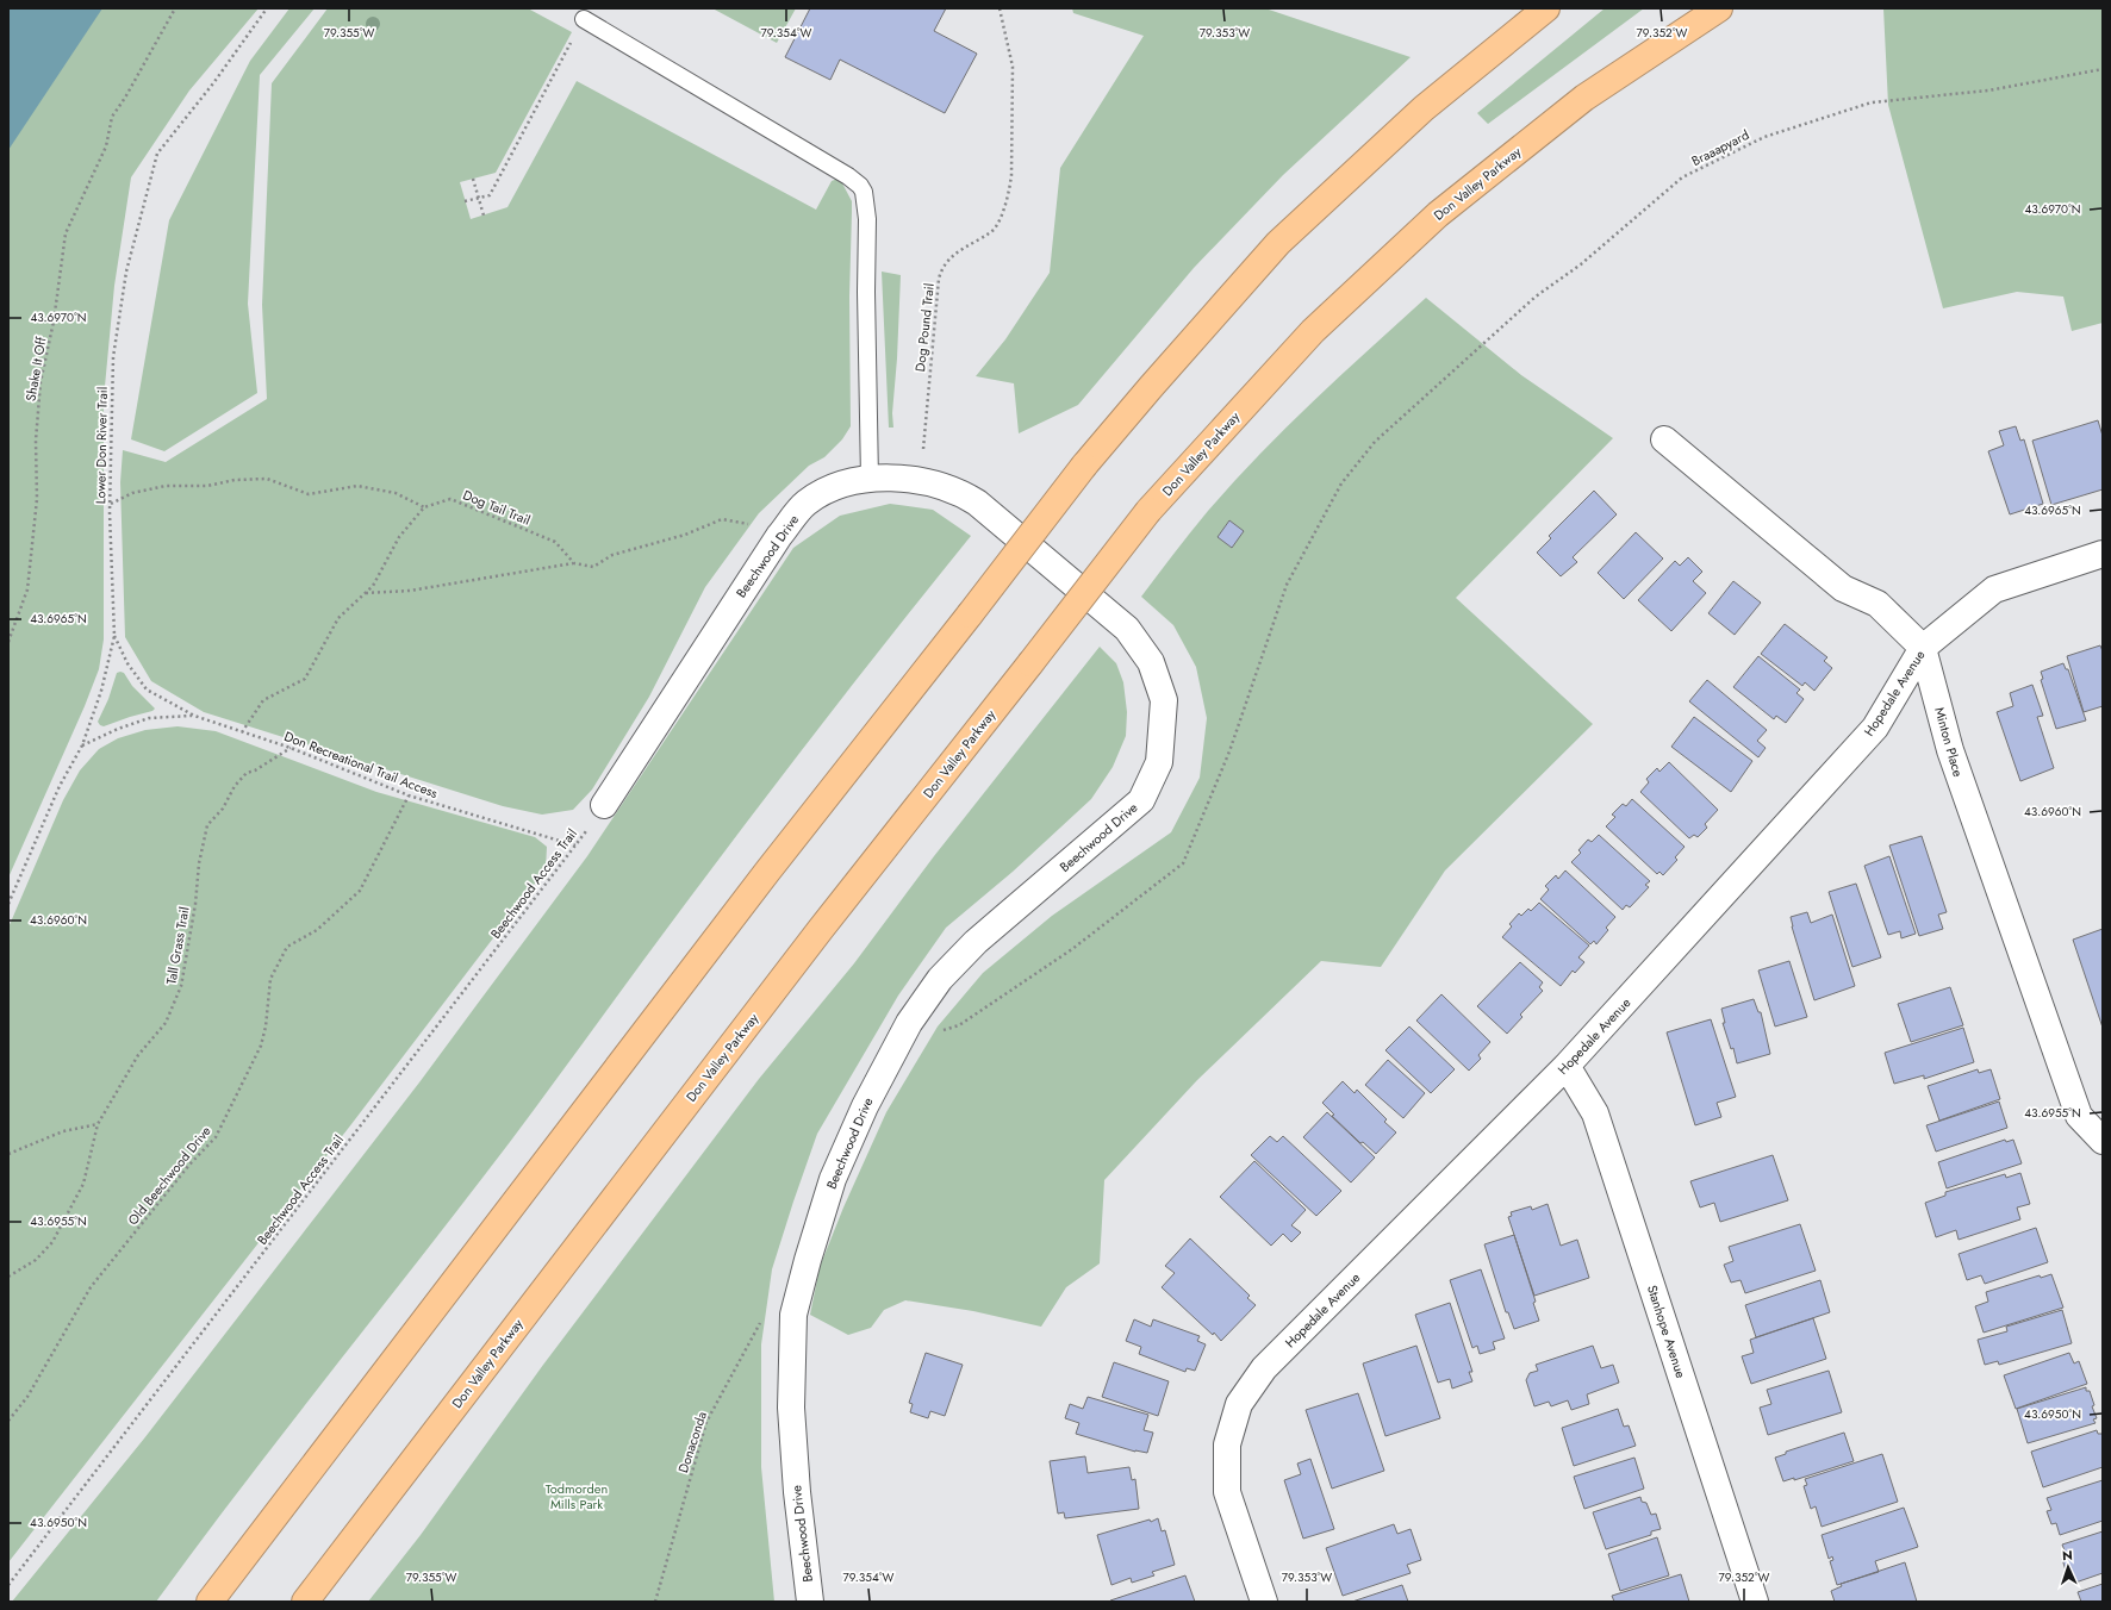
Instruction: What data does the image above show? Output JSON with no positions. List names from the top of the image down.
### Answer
{
  "streets": {
    "highway": ["Don Valley Parkway"],
    "street": [
      "Beechwood Drive",
      "Hopedale Avenue",
      "Minton Place",
      "Stanhope Avenue"
    ],
    "path": [
      "Braaapyard",
      "Dog Pound Trail",
      "Shake It Off",
      "Lower Don River Trail",
      "Dog Tail Trail",
      "Don Recreational Trail Access",
      "Beechwood Access Trail",
      "Tall Grass Trail",
      "Old Beechwood Drive",
      "Donaconda"
    ]
  },
  "crossings": [
    ["Dog Pound Trail", "Beechwood Drive"],
    ["Lower Don River Trail", "Don Recreational Trail Access"],
    ["Beechwood Drive", "Beechwood Access Trail"],
    ["Hopedale Avenue", "Minton Place"],
    ["Hopedale Avenue", "Stanhope Avenue"],
    ["Don Recreational Trail Access", "Beechwood Access Trail"],
    ["Don Recreational Trail Access", "Tall Grass Trail"],
    ["Don Recreational Trail Access", "Old Beechwood Drive"]
  ],
  "parks": ["Todmorden Mills Park"],
  "north": "top",
  "coordinates": [
    "79.355°W",
    "79.354°W",
    "79.353°W",
    "79.352°W",
    "43.6970°N",
    "43.6965°N",
    "43.6960°N",
    "43.6955°N",
    "43.6950°N"
  ]
}
